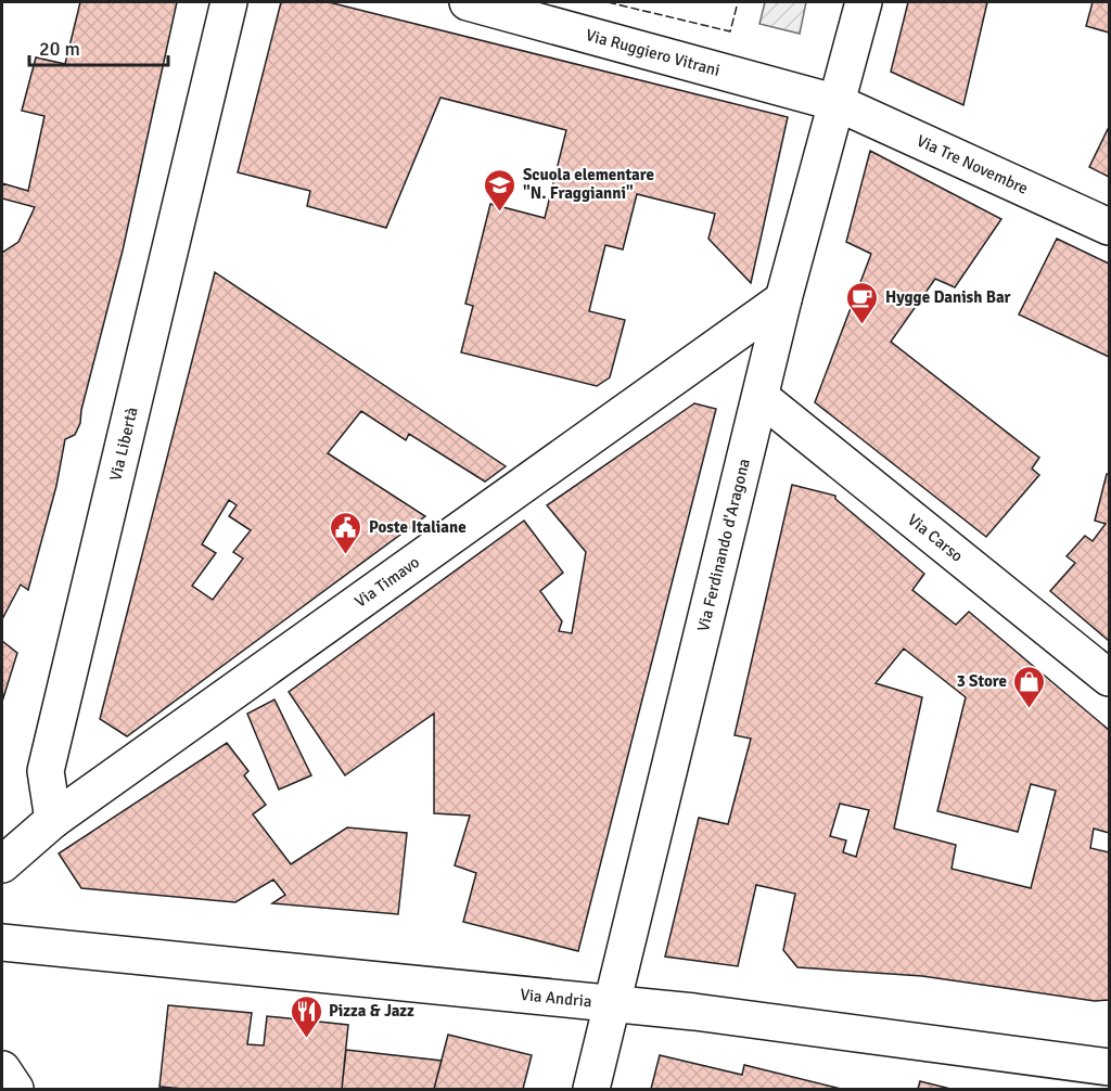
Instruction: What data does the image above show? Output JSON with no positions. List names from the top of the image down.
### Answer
{
  "streets": {
    "street": [
      "Via Ruggiero Vitrani",
      "Via Tre Novembre",
      "Via Libertà",
      "Via Carso",
      "Via Ferdinando d'Aragona",
      "Via Timavo",
      "Via Andria"
    ]
  },
  "crossings": [
    ["Via Ruggiero Vitrani", "Via Tre Novembre"],
    ["Via Ruggiero Vitrani", "Via Ferdinando d'Aragona"],
    ["Via Tre Novembre", "Via Ferdinando d'Aragona"],
    ["Via Libertà", "Via Timavo"],
    ["Via Carso", "Via Ferdinando d'Aragona"],
    ["Via Ferdinando d'Aragona", "Via Timavo"],
    ["Via Ferdinando d'Aragona", "Via Andria"]
  ],
  "places": {
    "school or university": ["Scuola elementare \"N. Fraggianni\""],
    "cafe": ["Hygge Danish Bar"],
    "public building": ["Poste Italiane"],
    "shop": ["3 Store"],
    "restaurant": ["Pizza & Jazz"]
  },
  "scale_bar": "20 m"
}
